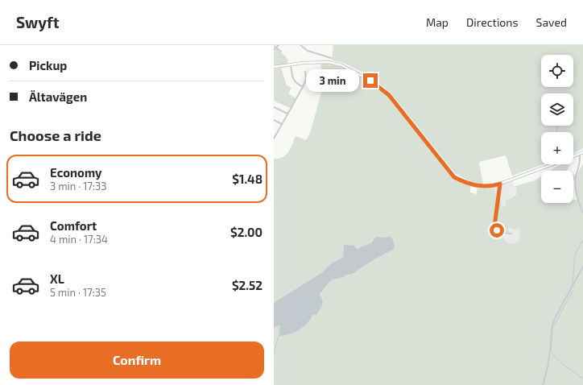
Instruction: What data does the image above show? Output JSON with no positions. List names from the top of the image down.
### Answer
{
  "page": {
    "header": "Swyft",
    "nav": ["Map", "Directions", "Saved"],
    "banner": ["Pickup", "Ältavägen"],
    "map_buttons": ["+", "−"],
    "bubble": "3 min",
    "heading": "Choose a ride",
    "list": [
      {
        "name": "Economy",
        "note": "3 min · 17:33",
        "value": "$1.48"
      },
      {
        "name": "Comfort",
        "note": "4 min · 17:34",
        "value": "$2.00"
      },
      {
        "name": "XL",
        "note": "5 min · 17:35",
        "value": "$2.52"
      }
    ],
    "buttons": "Confirm"
  }
}
